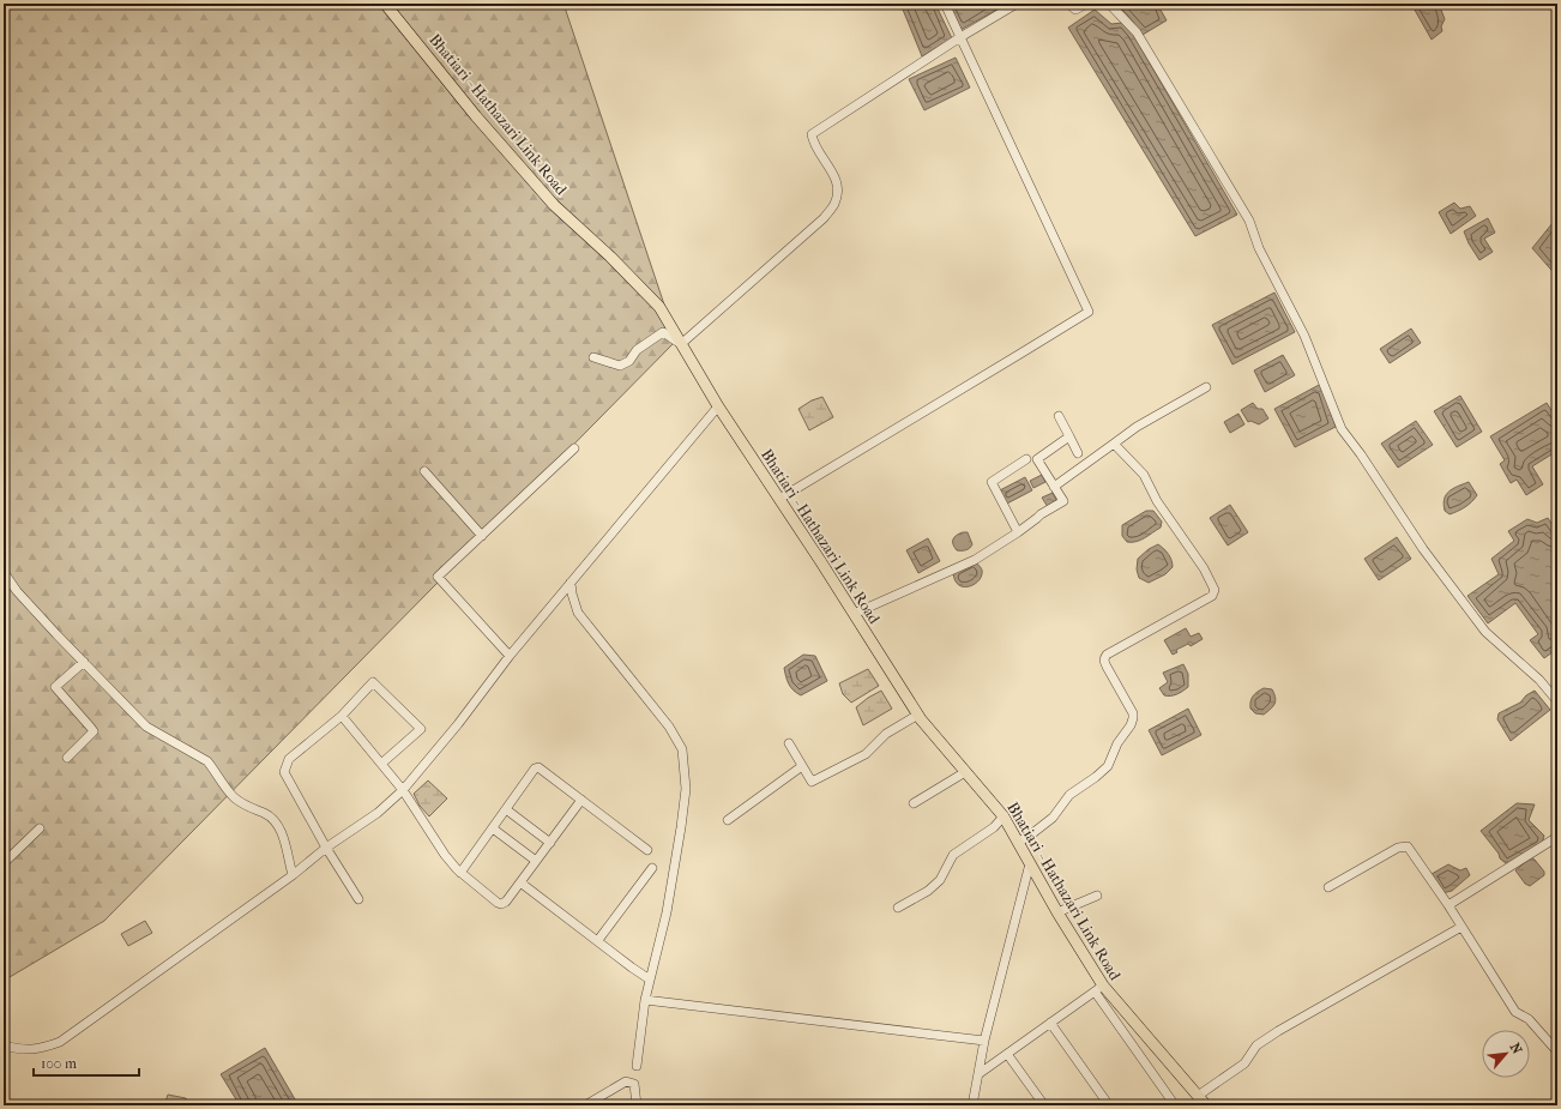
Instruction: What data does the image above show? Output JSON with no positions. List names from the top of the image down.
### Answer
{
  "streets": {
    "main road": ["Bhatiari - Hathazari Link Road"]
  },
  "scale_bar": "100 m",
  "north": "top right"
}
